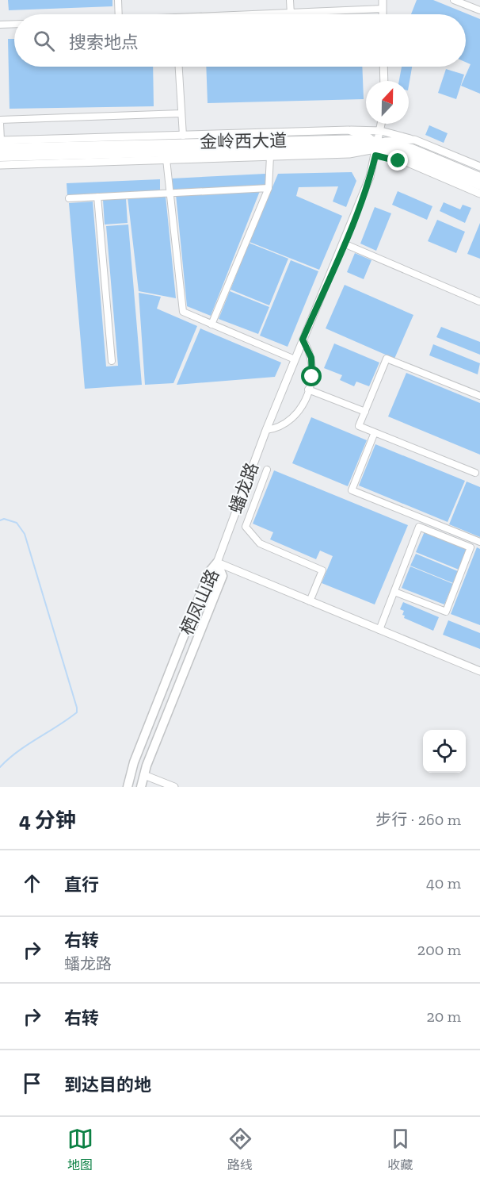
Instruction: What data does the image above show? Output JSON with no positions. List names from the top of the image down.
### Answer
{
  "streets": {
    "main road": ["金岭西大道", "栖凤山路"],
    "street": ["蟠龙路"]
  },
  "crossings": [
    ["金岭西大道", "蟠龙路"],
    ["蟠龙路", "栖凤山路"]
  ],
  "north": "top",
  "page": {
    "search": "搜索地点",
    "heading": ["4 分钟", "步行 · 260 m"],
    "list": [
      ["直行", "40 m"],
      ["右转", "蟠龙路", "200 m"],
      ["右转", "20 m"],
      "到达目的地"
    ],
    "nav": ["地图", "路线", "收藏"]
  }
}
